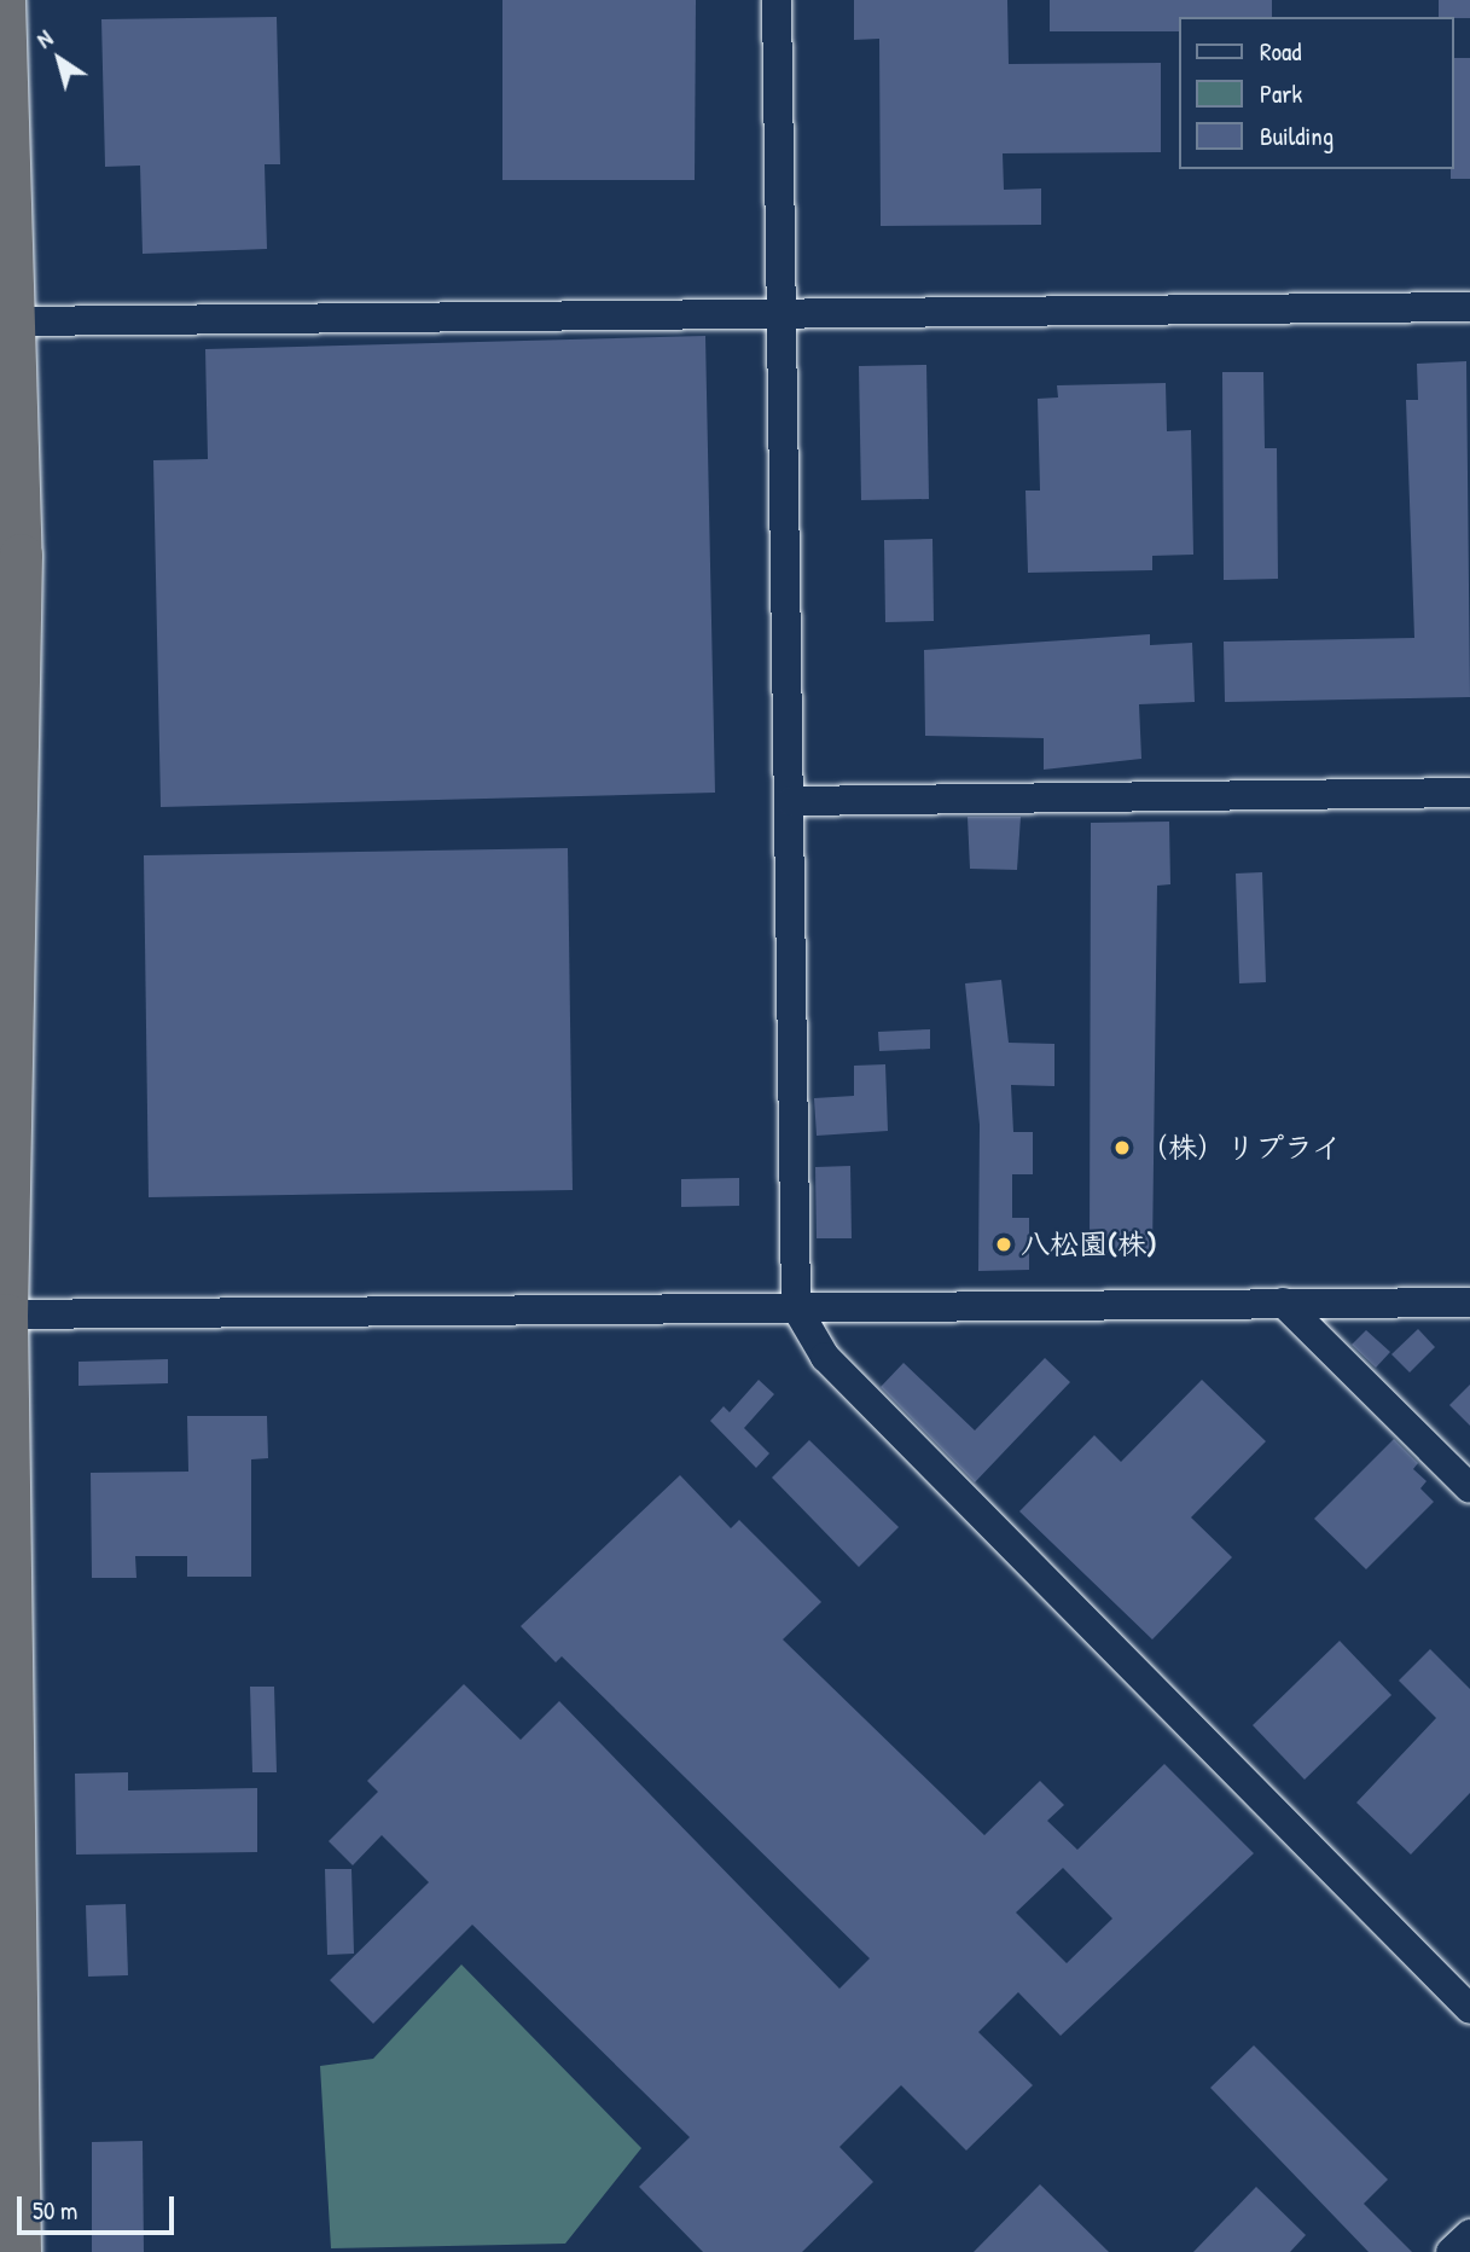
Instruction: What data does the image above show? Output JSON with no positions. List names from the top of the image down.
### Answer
{
  "places": ["（株）リプライ", "八松園(株)"],
  "legend": ["Road", "Park", "Building"],
  "scale_bar": "50 m",
  "north": "top left"
}
